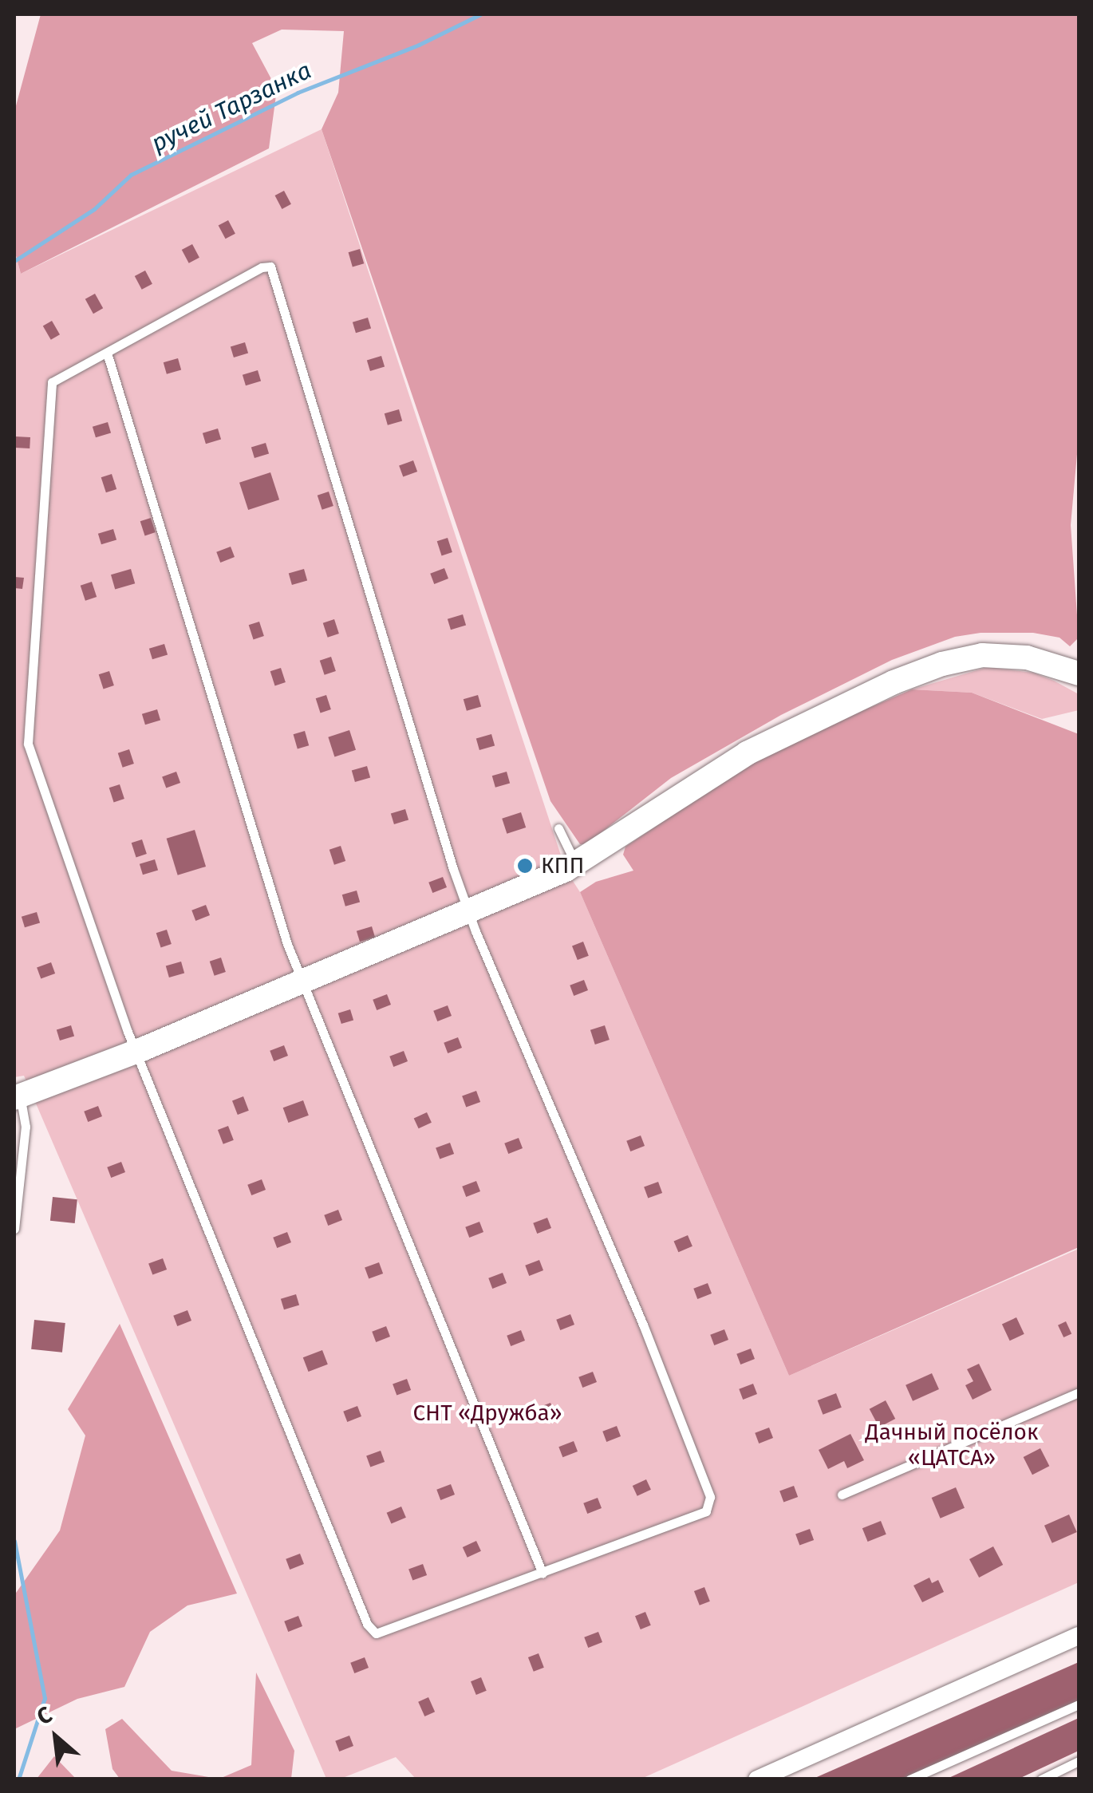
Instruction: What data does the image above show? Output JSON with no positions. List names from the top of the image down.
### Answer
{
  "water": ["ручей Тарзанка"],
  "parks": ["СНТ «Дружба»", "Дачный посёлок «ЦАТСА»"],
  "places": ["КПП"],
  "north": "top left"
}
